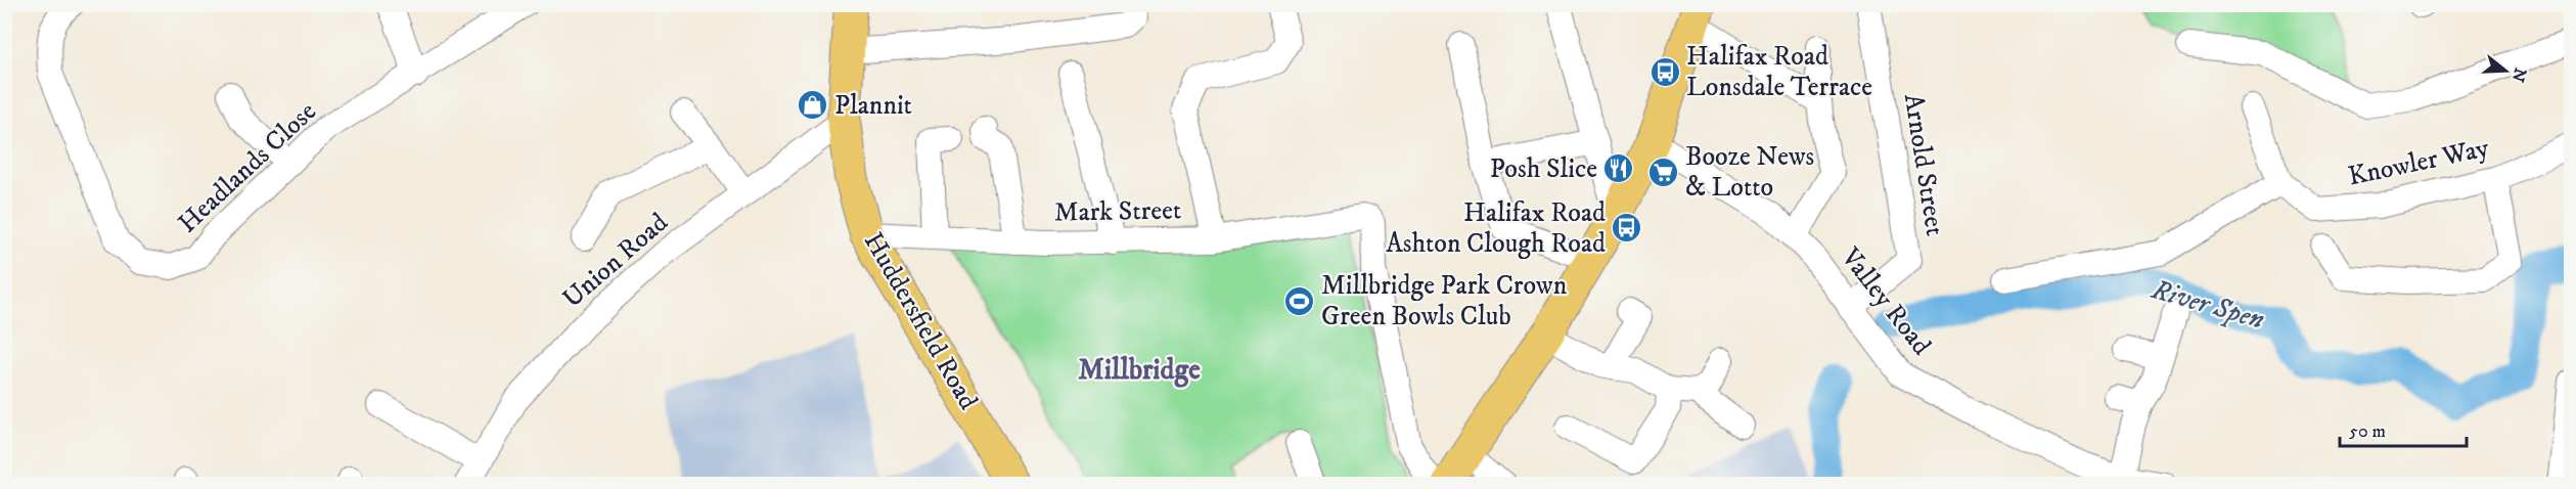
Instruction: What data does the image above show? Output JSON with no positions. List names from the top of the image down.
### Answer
{
  "streets": {
    "main road": ["Huddersfield Road"],
    "street": [
      "Knowler Way",
      "Arnold Street",
      "Headlands Close",
      "Mark Street",
      "Union Road",
      "Valley Road"
    ]
  },
  "crossings": [
    ["Arnold Street", "Valley Road"],
    ["Mark Street", "Huddersfield Road"],
    ["Union Road", "Huddersfield Road"]
  ],
  "districts": ["Millbridge"],
  "water": ["River Spen"],
  "places": {
    "bus stop": ["Halifax Road Lonsdale Terrace", "Halifax Road Ashton Clough Road"],
    "shop": ["Plannit"],
    "restaurant": ["Posh Slice"],
    "supermarket": ["Booze News & Lotto"],
    "sports": ["Millbridge Park Crown Green Bowls Club"]
  },
  "scale_bar": "50 m",
  "north": "right"
}
